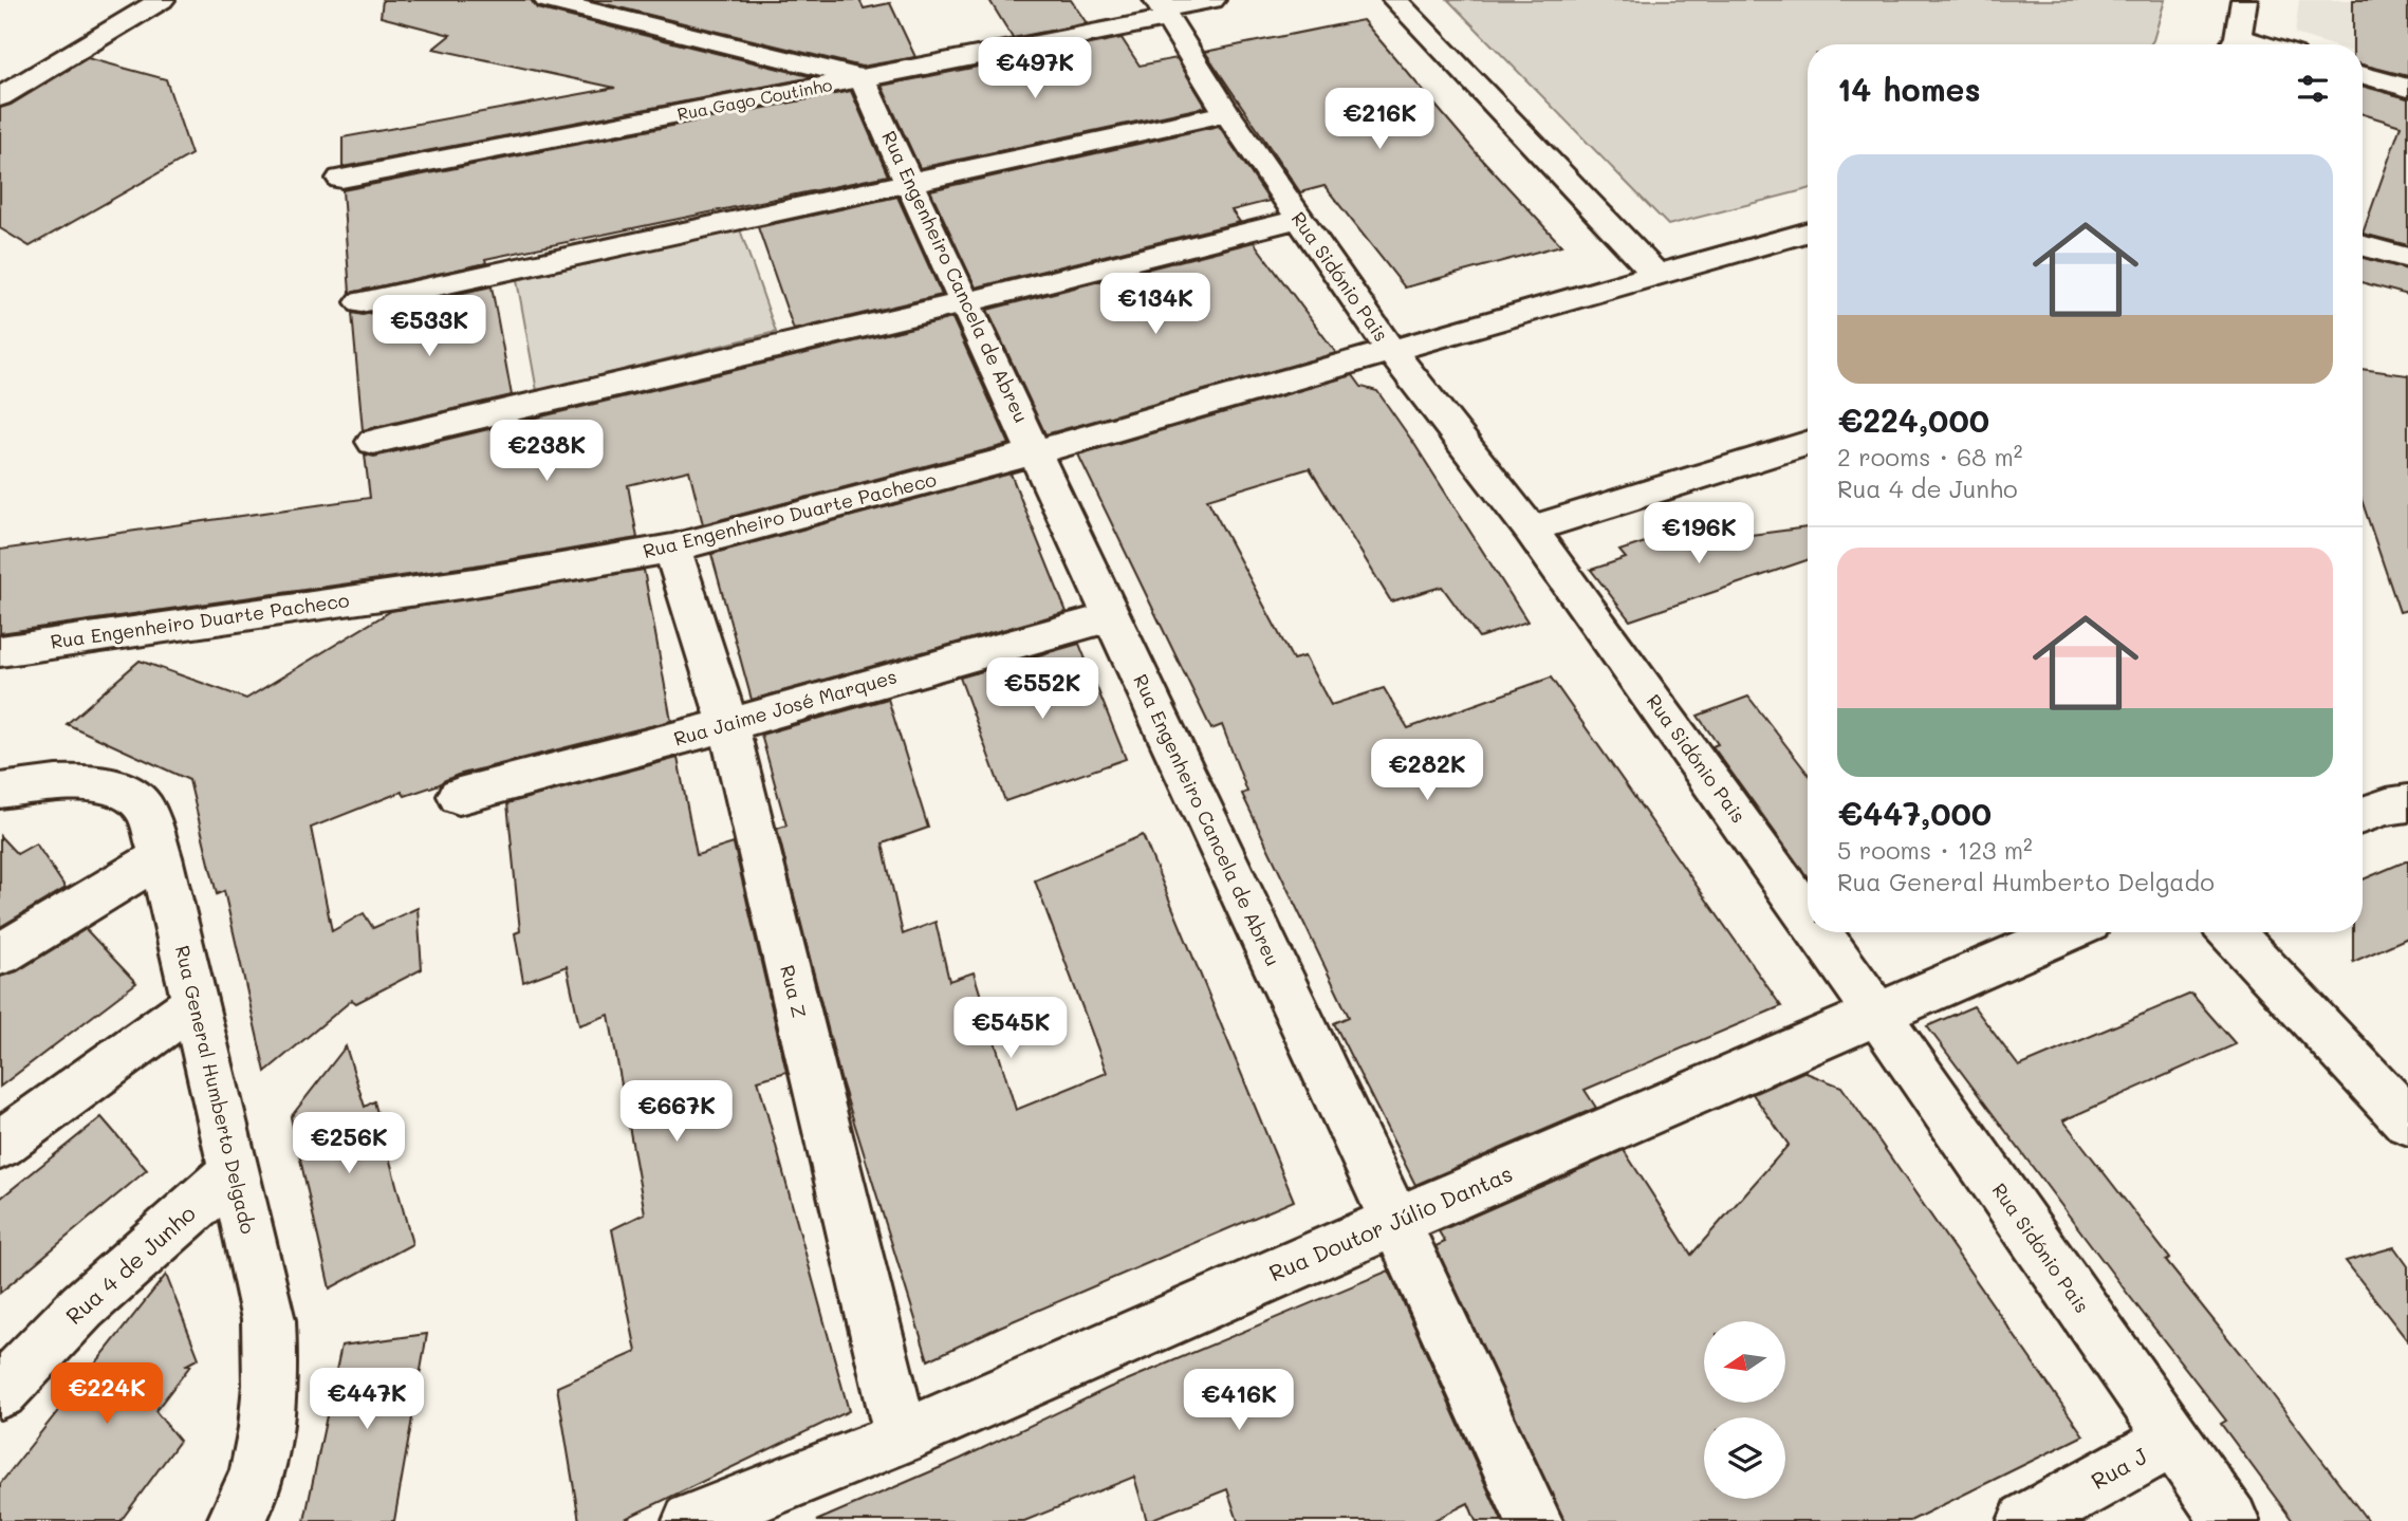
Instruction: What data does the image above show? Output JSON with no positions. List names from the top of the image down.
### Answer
{
  "streets": {
    "street": [
      "Rua Gago Coutinho",
      "Rua Engenheiro Cancela de Abreu",
      "Rua Sidónio Pais",
      "Rua Engenheiro Duarte Pacheco",
      "Rua Jaime José Marques",
      "Rua Z",
      "Rua General Humberto Delgado",
      "Rua Doutor Júlio Dantas",
      "Rua 4 de Junho",
      "Rua J"
    ]
  },
  "crossings": [
    ["Rua Gago Coutinho", "Rua Engenheiro Cancela de Abreu"],
    ["Rua Gago Coutinho", "Rua Sidónio Pais"],
    ["Rua Engenheiro Cancela de Abreu", "Rua Engenheiro Duarte Pacheco"],
    ["Rua Engenheiro Cancela de Abreu", "Rua Jaime José Marques"],
    ["Rua Engenheiro Cancela de Abreu", "Rua Doutor Júlio Dantas"],
    ["Rua Sidónio Pais", "Rua Engenheiro Duarte Pacheco"],
    ["Rua Sidónio Pais", "Rua Doutor Júlio Dantas"],
    ["Rua Sidónio Pais", "Rua J"],
    ["Rua Engenheiro Duarte Pacheco", "Rua Z"],
    ["Rua Jaime José Marques", "Rua Z"],
    ["Rua Z", "Rua Doutor Júlio Dantas"],
    ["Rua General Humberto Delgado", "Rua 4 de Junho"]
  ],
  "north": "left",
  "page": {
    "price": [
      "€497K",
      "€216K",
      "€134K",
      "€533K",
      "€238K",
      "€196K",
      "€552K",
      "€282K",
      "€545K",
      "€667K",
      "€256K",
      "€224K",
      "€447K",
      "€416K"
    ],
    "heading": "14 homes",
    "list": [
      {
        "name": "€224,000",
        "note": "2 rooms · 68 m² · Rua 4 de Junho"
      },
      {
        "name": "€447,000",
        "note": "5 rooms · 123 m² · Rua General Humberto Delgado"
      }
    ]
  }
}
